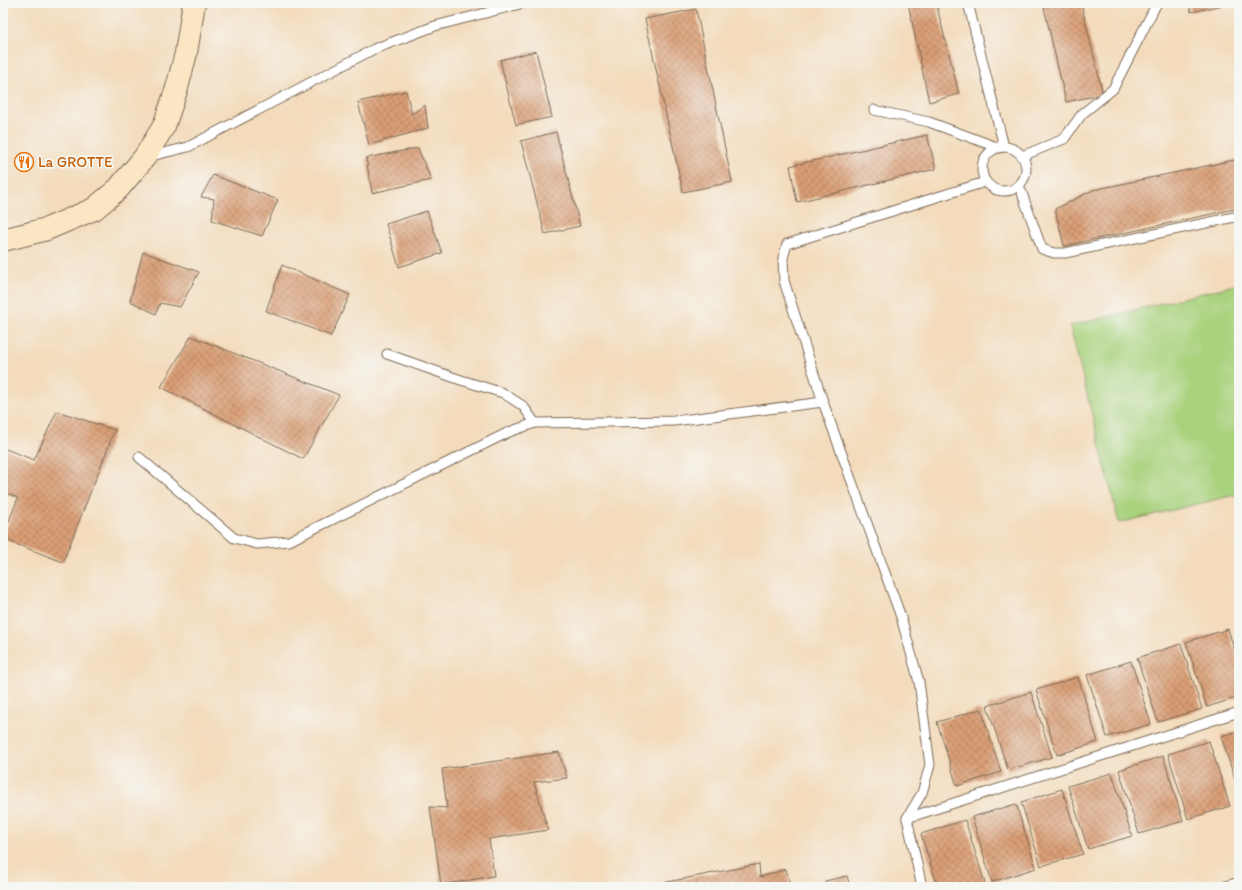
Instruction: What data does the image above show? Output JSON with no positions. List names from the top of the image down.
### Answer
{
  "places": {
    "restaurant": ["La GROTTE"]
  }
}
